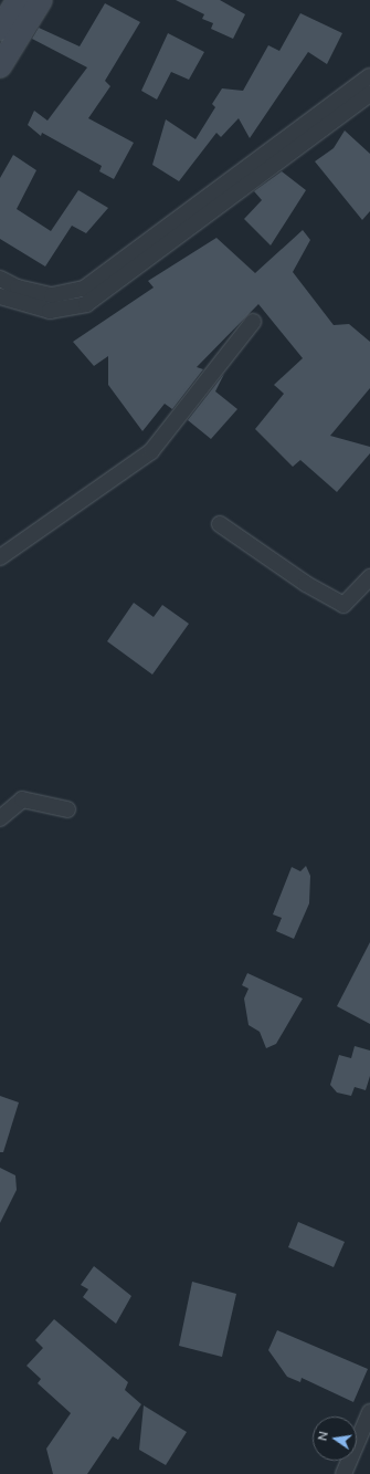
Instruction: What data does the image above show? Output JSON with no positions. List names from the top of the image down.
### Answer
{
  "north": "left"
}
